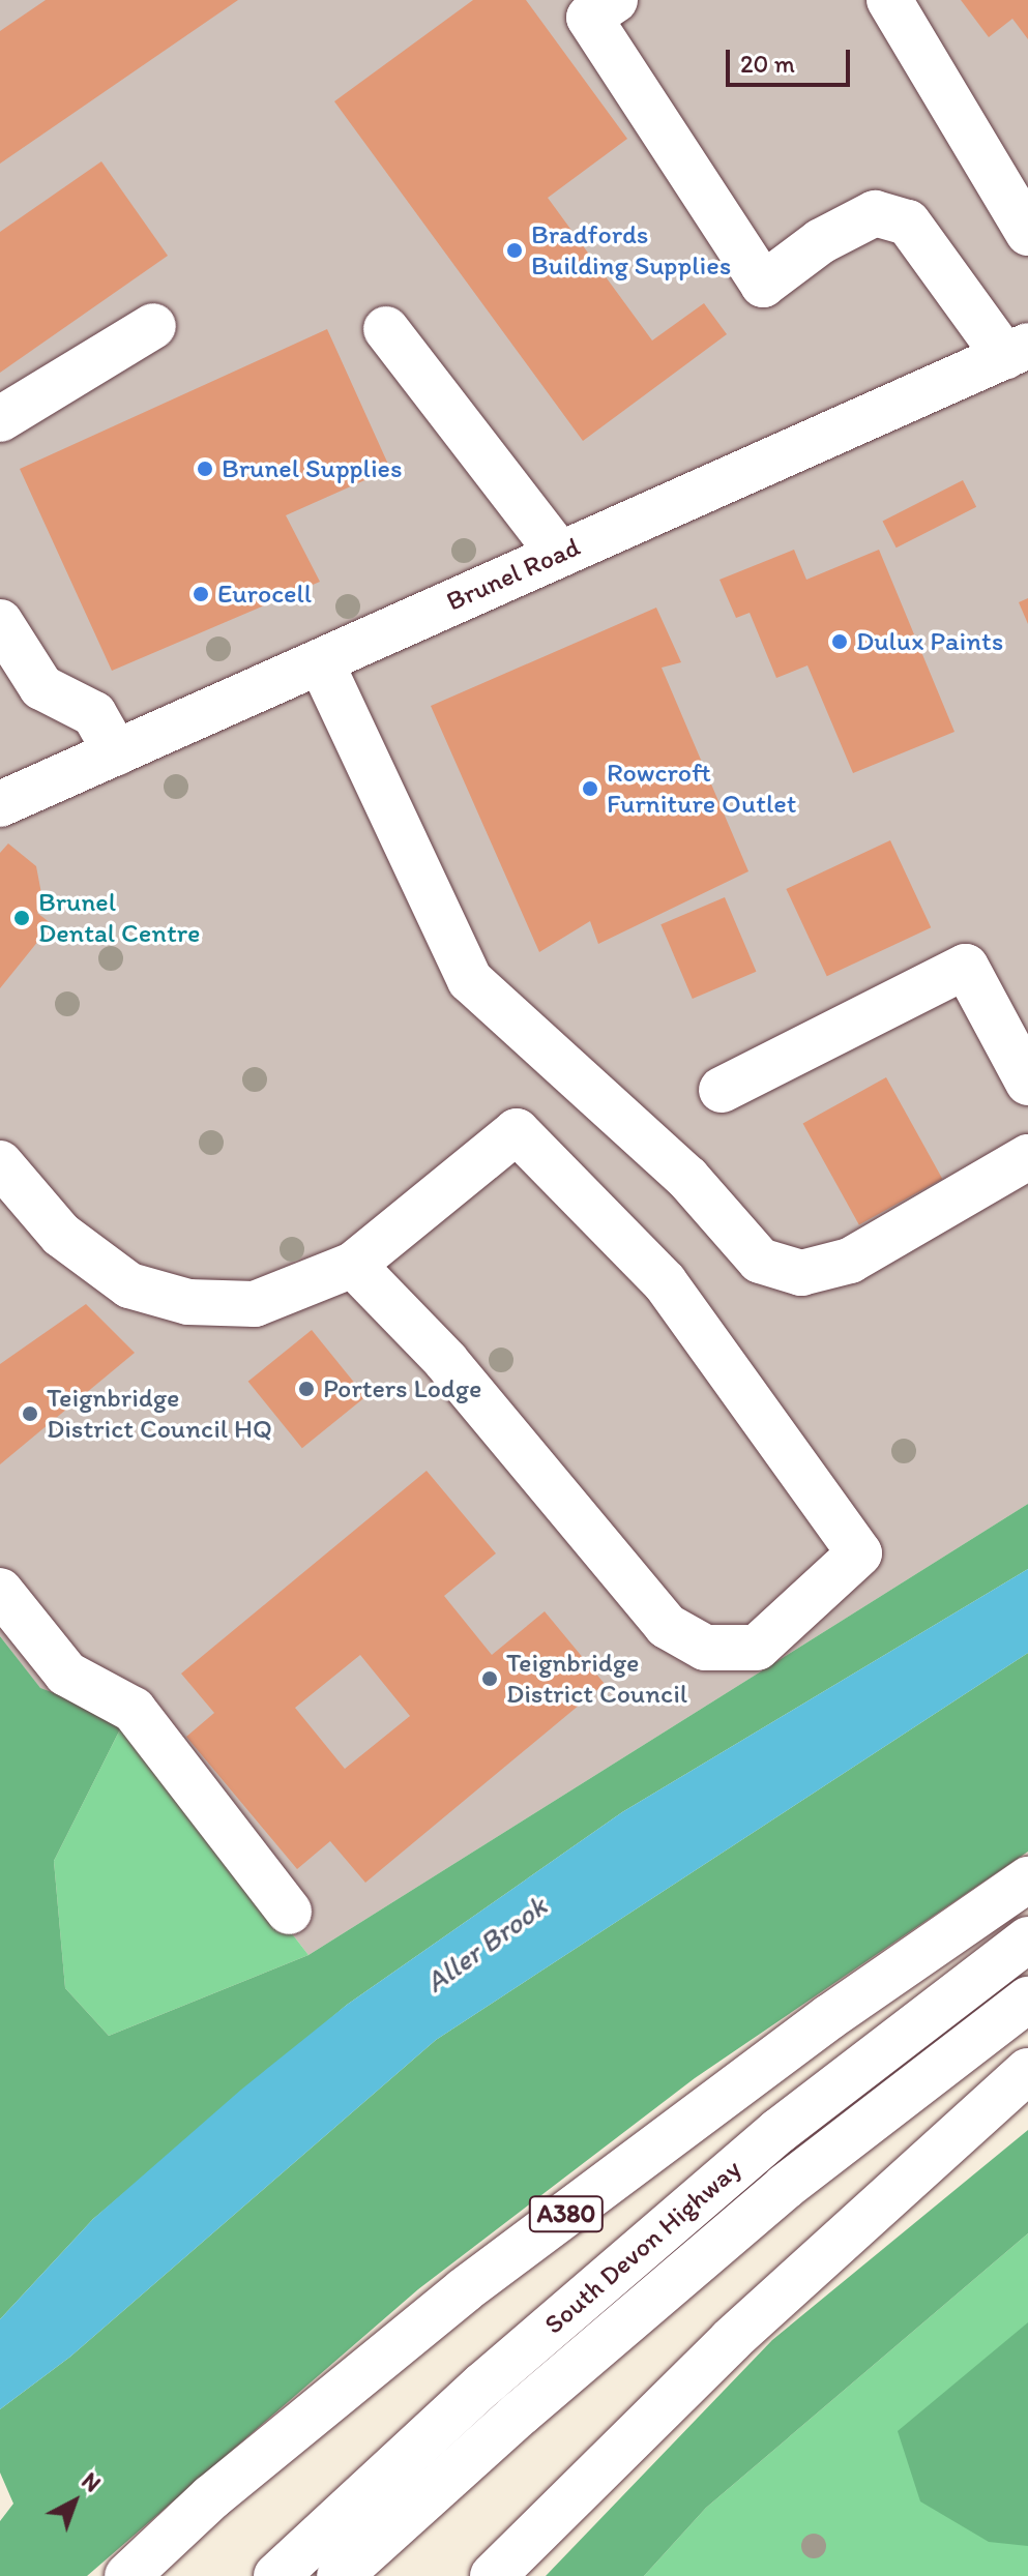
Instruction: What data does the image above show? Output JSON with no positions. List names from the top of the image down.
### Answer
{
  "streets": {
    "main road": ["Brunel Road", "A380", "South Devon Highway"]
  },
  "water": ["Aller Brook"],
  "places": [
    "Bradfords Building Supplies",
    "Brunel Supplies",
    "Eurocell",
    "Dulux Paints",
    "Rowcroft Furniture Outlet",
    "Brunel Dental Centre",
    "Porters Lodge",
    "Teignbridge District Council HQ",
    "Teignbridge District Council"
  ],
  "scale_bar": "20 m",
  "north": "top right"
}
